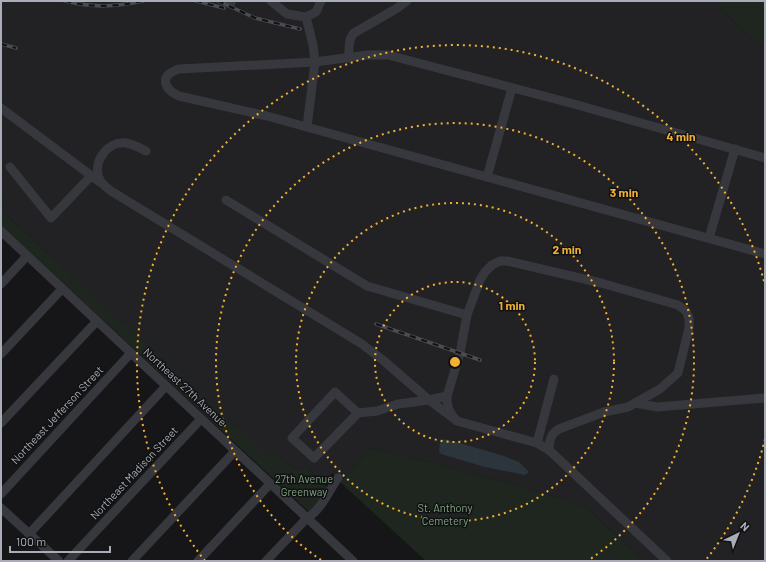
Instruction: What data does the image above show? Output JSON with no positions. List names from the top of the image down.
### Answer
{
  "streets": {
    "street": ["Northeast 27th Avenue", "Northeast Jefferson Street", "Northeast Madison Street"]
  },
  "crossings": [
    ["Northeast 27th Avenue", "Northeast Jefferson Street"],
    ["Northeast 27th Avenue", "Northeast Madison Street"]
  ],
  "parks": ["27th Avenue Greenway", "St. Anthony Cemetery"],
  "scale_bar": "100 m",
  "north": "top right",
  "rings": [
    "4 min",
    "3 min",
    "2 min",
    "1 min"
  ]
}
